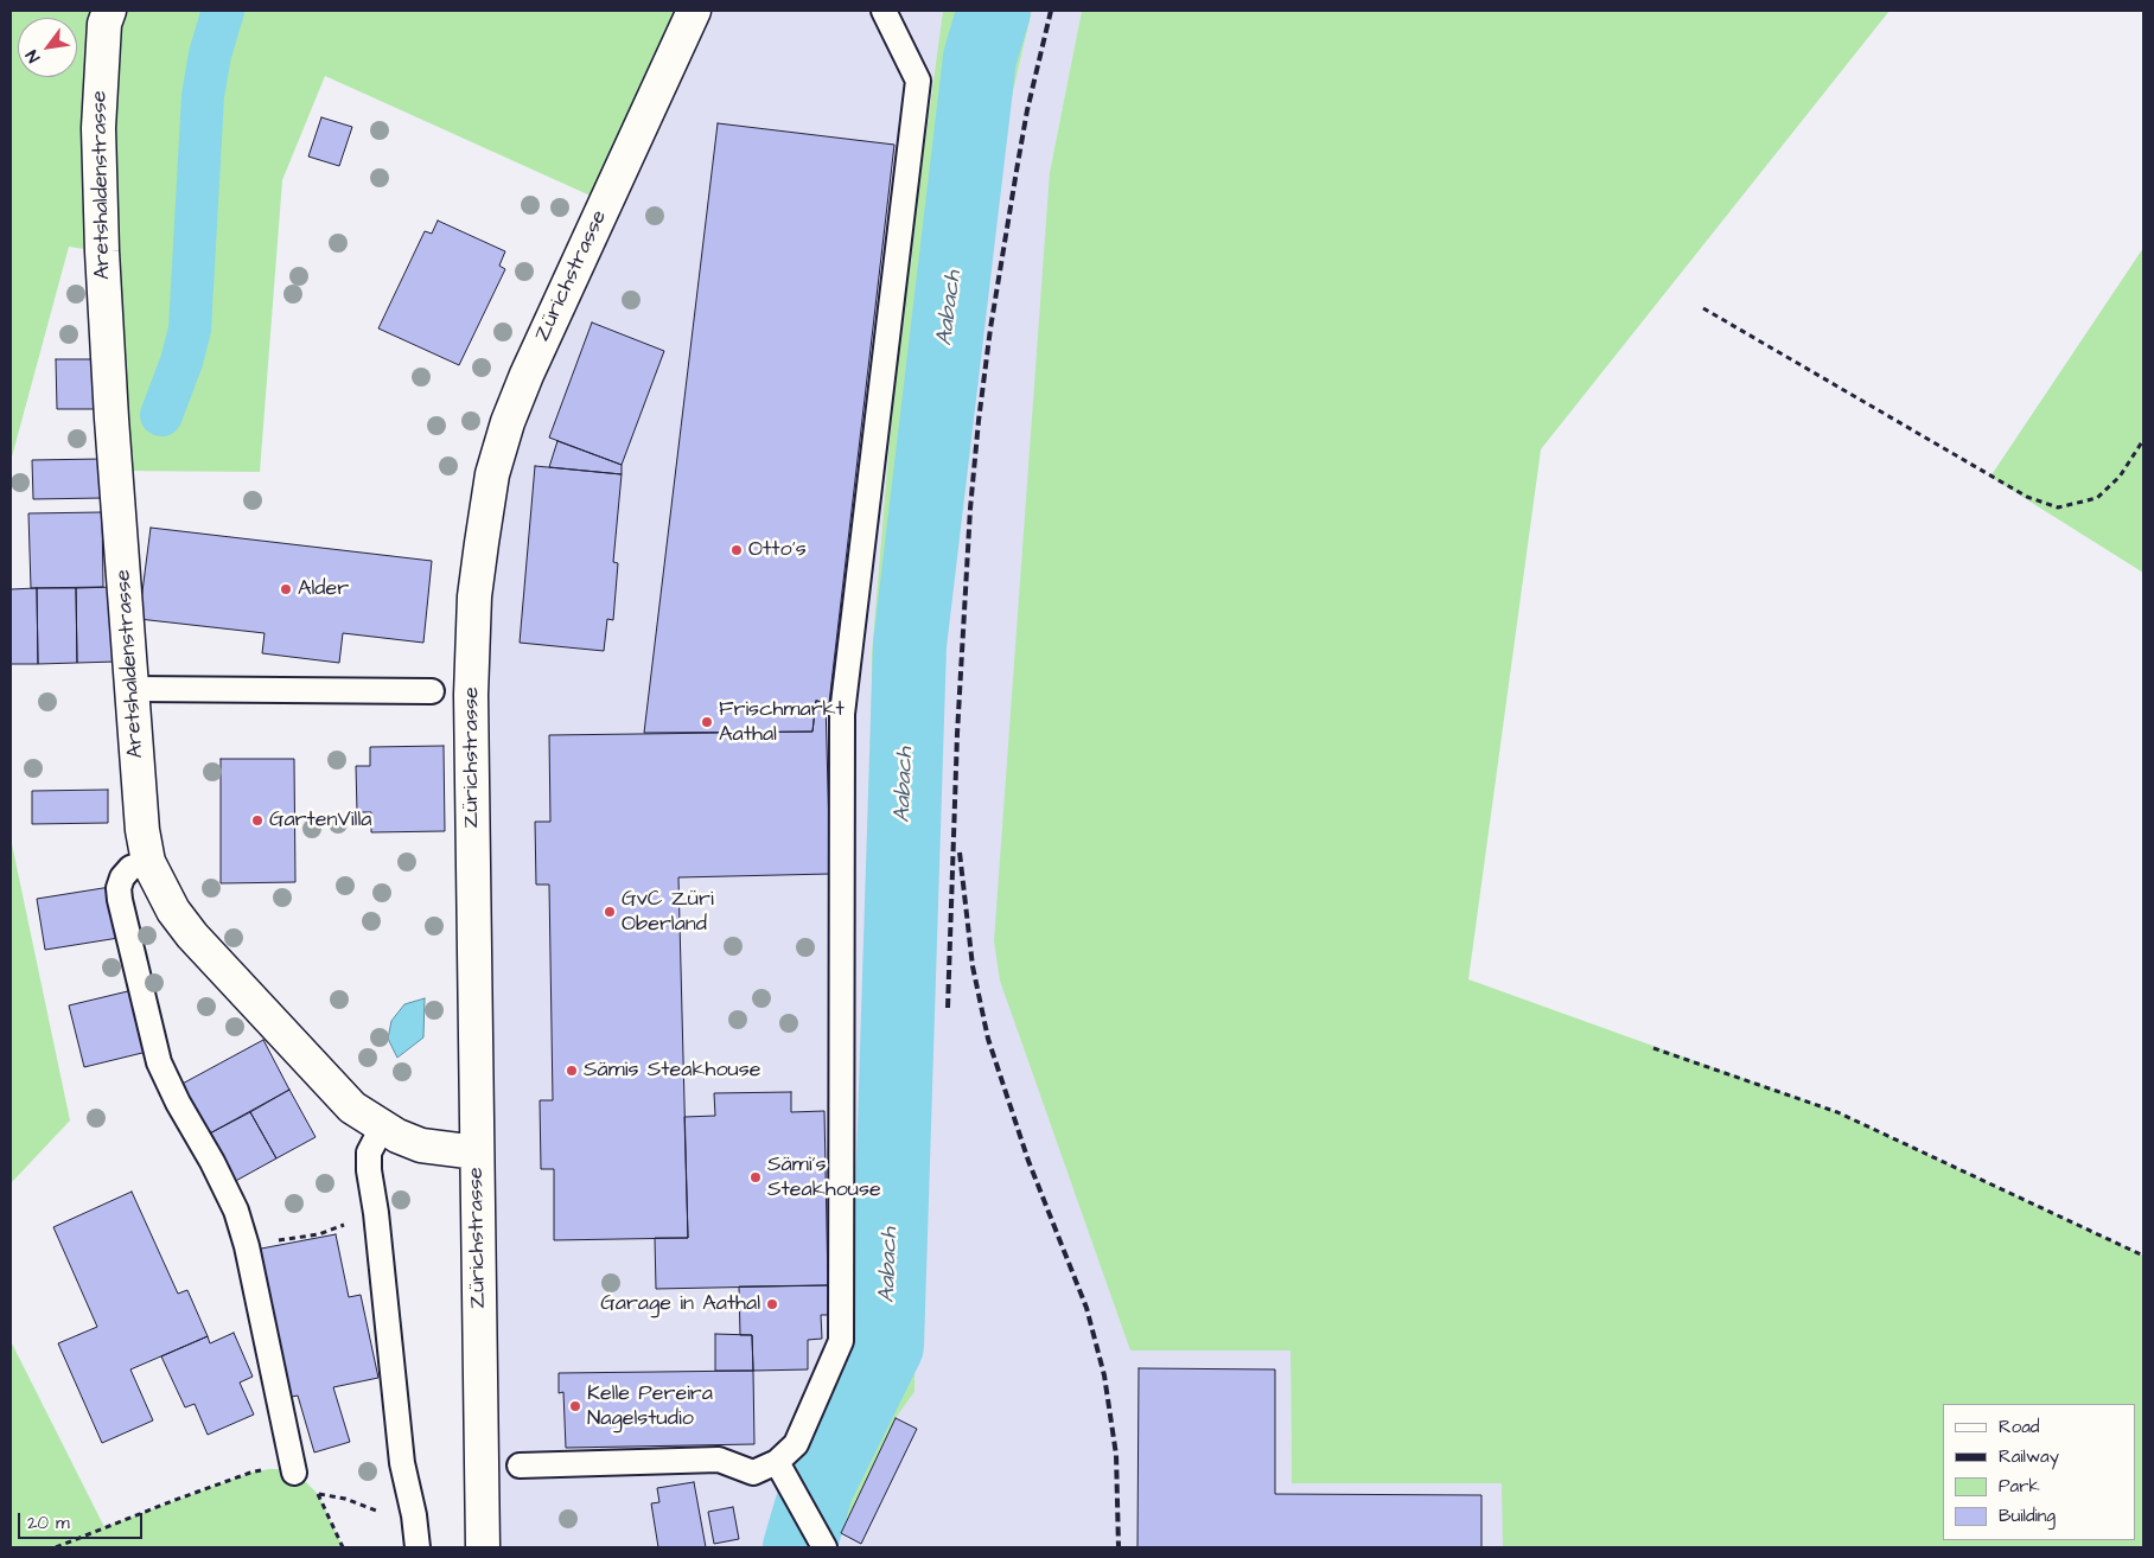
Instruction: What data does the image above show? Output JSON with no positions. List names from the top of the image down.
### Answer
{
  "streets": {
    "main road": ["Aretshaldenstrasse", "Zürichstrasse"]
  },
  "crossings": [
    ["Aretshaldenstrasse", "Zürichstrasse"]
  ],
  "water": ["Aabach"],
  "places": [
    "Otto's",
    "Alder",
    "Frischmarkt Aathal",
    "GartenVilla",
    "GvC Züri Oberland",
    "Sämis Steakhouse",
    "Sämi's Steakhouse",
    "Garage in Aathal",
    "Kelle Pereira Nagelstudio"
  ],
  "legend": [
    "Road",
    "Railway",
    "Park",
    "Building"
  ],
  "scale_bar": "20 m",
  "north": "bottom left"
}
